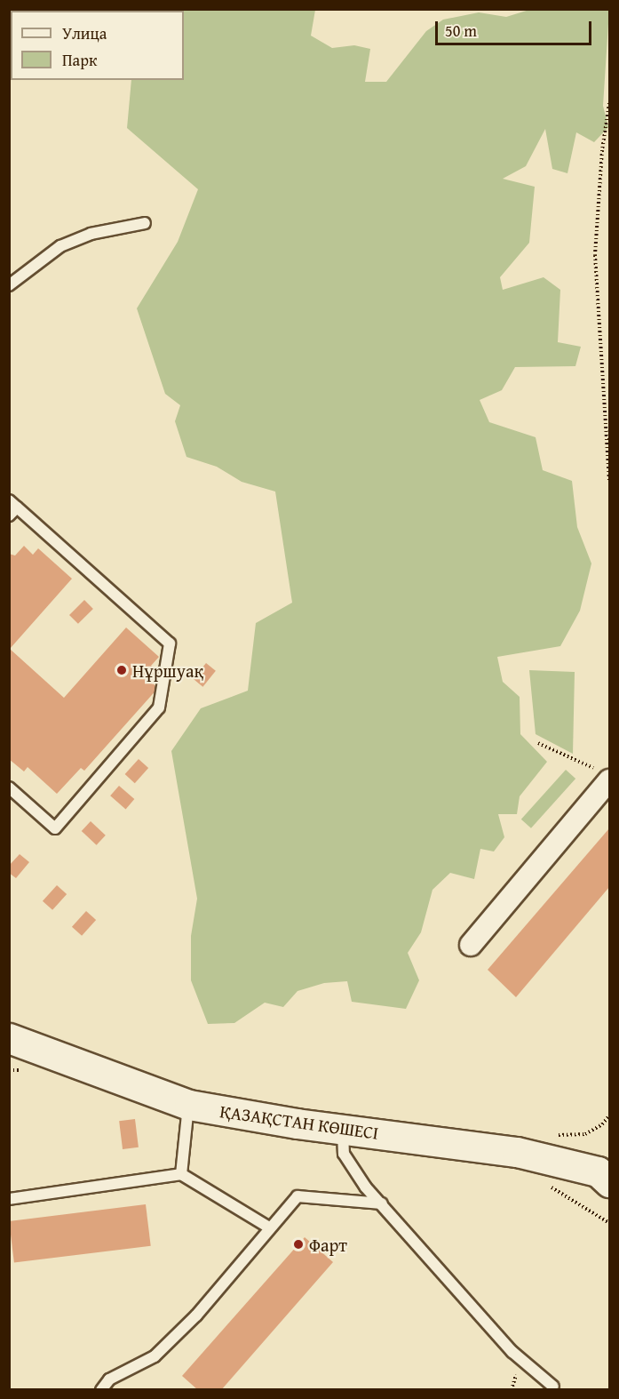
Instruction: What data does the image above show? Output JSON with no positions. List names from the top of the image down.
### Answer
{
  "streets": {
    "street": ["ҚАЗАҚСТАН КӨШЕСІ"]
  },
  "places": ["Нұршуақ", "Фарт"],
  "legend": ["Улица", "Парк"],
  "scale_bar": "50 m"
}
